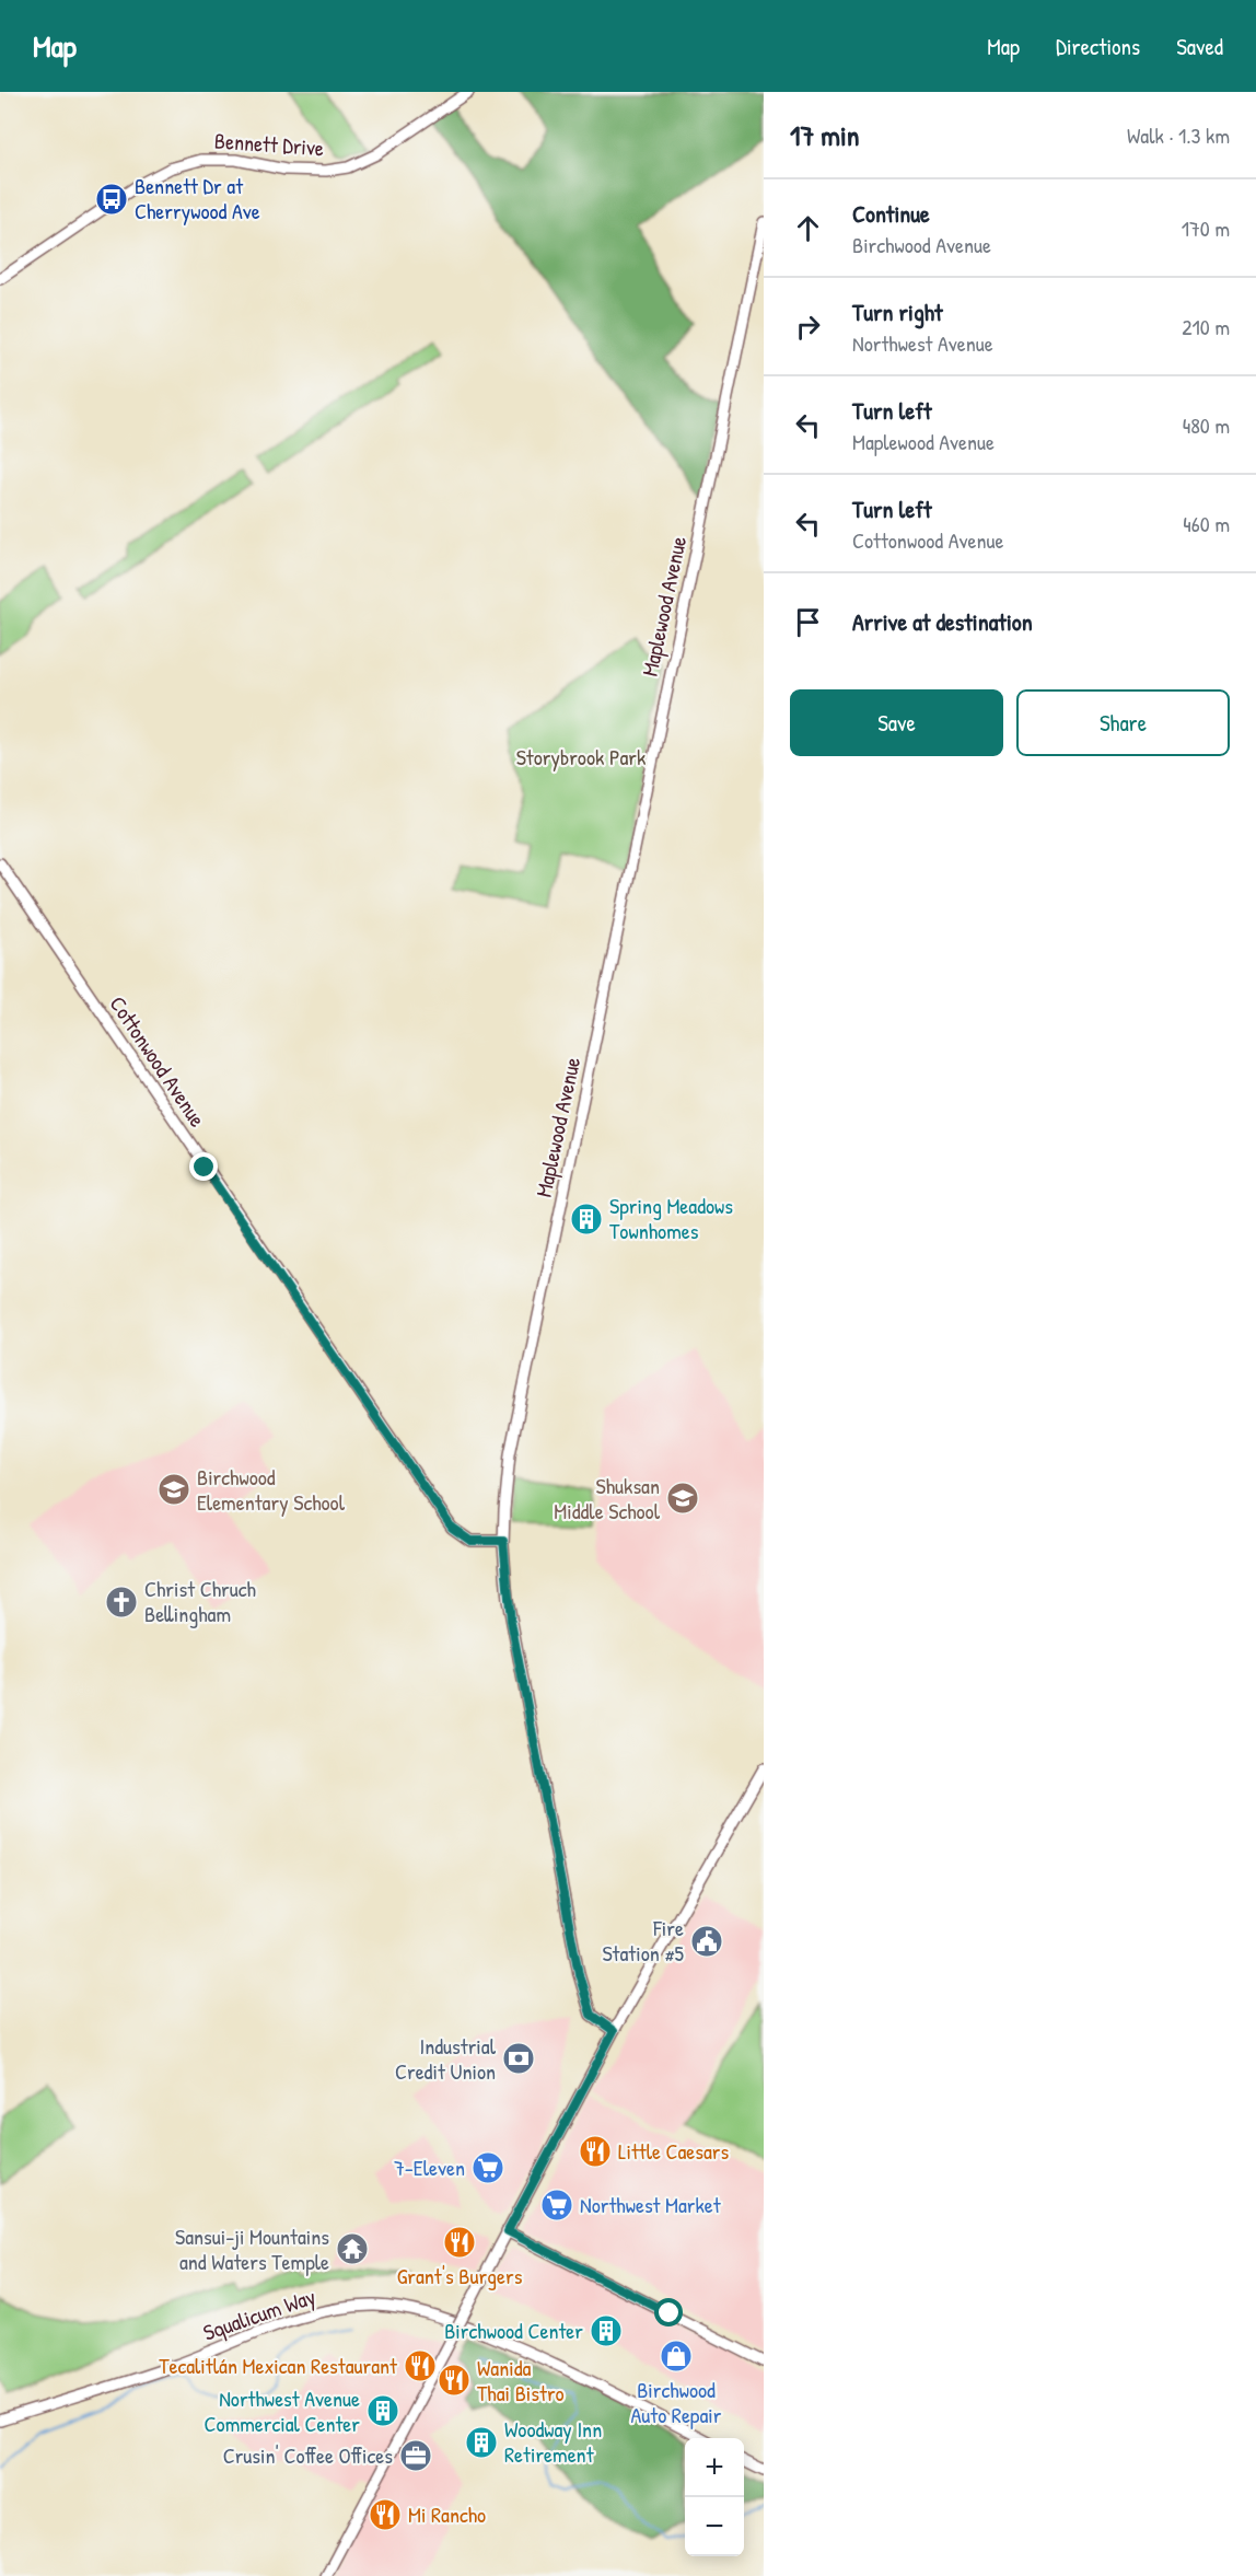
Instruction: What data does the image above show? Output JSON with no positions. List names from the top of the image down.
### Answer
{
  "streets": {
    "street": [
      "Bennett Drive",
      "Maplewood Avenue",
      "Cottonwood Avenue",
      "Squalicum Way"
    ]
  },
  "crossings": [
    ["Maplewood Avenue", "Cottonwood Avenue"]
  ],
  "parks": ["Storybrook Park"],
  "places": {
    "bus stop": ["Bennett Dr at Cherrywood Ave"],
    "building": [
      "Spring Meadows Townhomes",
      "Birchwood Center",
      "Northwest Avenue Commercial Center",
      "Woodway Inn Retirement"
    ],
    "school or university": ["Birchwood Elementary School", "Shuksan Middle School"],
    "church": ["Christ Chruch Bellingham"],
    "public building": ["Fire Station #5"],
    "bank": ["Industrial Credit Union"],
    "restaurant": [
      "Little Caesars",
      "Grant's Burgers",
      "Tecalitlán Mexican Restaurant",
      "Wanida Thai Bistro",
      "Mi Rancho"
    ],
    "supermarket": ["7-Eleven", "Northwest Market"],
    "temple": ["Sansui-ji Mountains and Waters Temple"],
    "shop": ["Birchwood Auto Repair"],
    "office": ["Crusin' Coffee Offices"]
  },
  "page": {
    "header": "Map",
    "nav": ["Map", "Directions", "Saved"],
    "heading": ["17 min", "Walk · 1.3 km"],
    "list": [
      ["Continue", "Birchwood Avenue", "170 m"],
      ["Turn right", "Northwest Avenue", "210 m"],
      ["Turn left", "Maplewood Avenue", "480 m"],
      ["Turn left", "Cottonwood Avenue", "460 m"],
      "Arrive at destination"
    ],
    "buttons": ["Save", "Share"],
    "map_buttons": ["+", "−"]
  }
}
